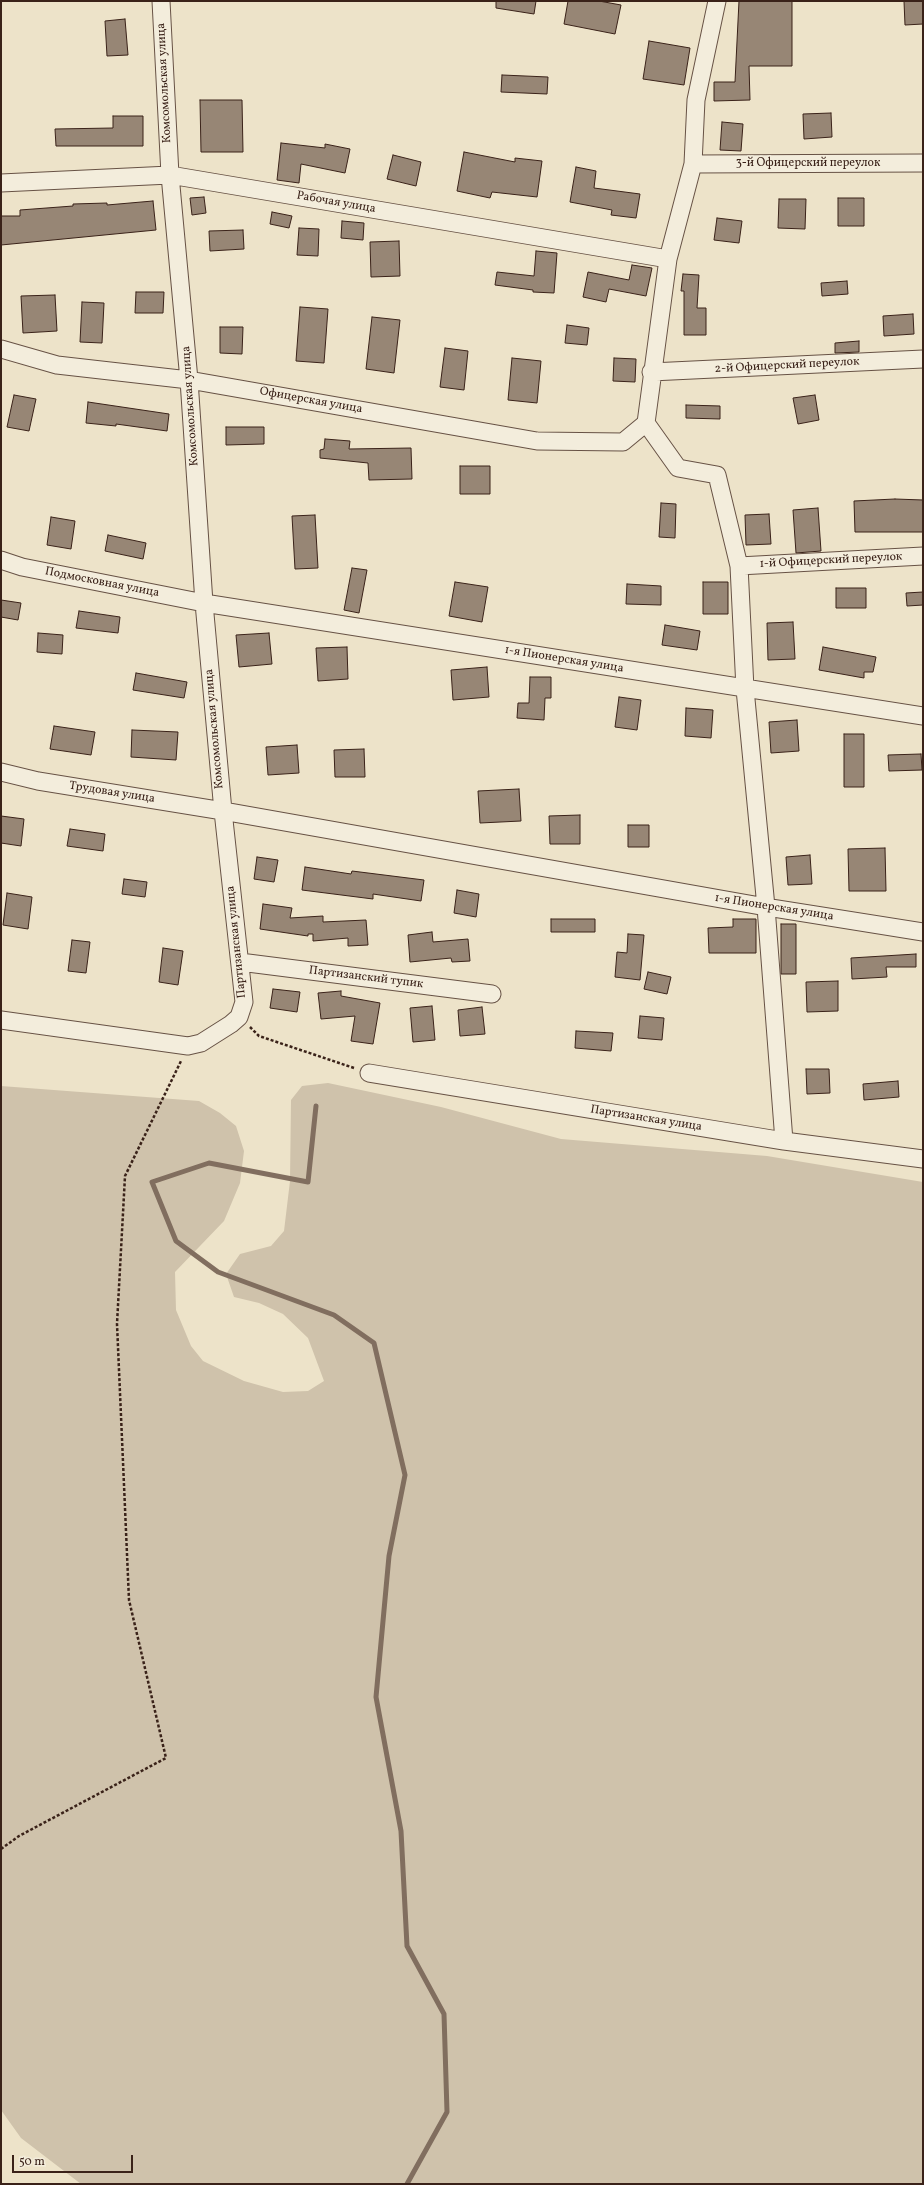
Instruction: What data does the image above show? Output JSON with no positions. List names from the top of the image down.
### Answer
{
  "streets": {
    "street": [
      "Комсомольская улица",
      "3-й Офицерский переулок",
      "Рабочая улица",
      "2-й Офицерский переулок",
      "Офицерская улица",
      "1-й Офицерский переулок",
      "Подмосковная улица",
      "1-я Пионерская улица",
      "Трудовая улица",
      "Партизанская улица",
      "Партизанский тупик"
    ]
  },
  "crossings": [
    ["Комсомольская улица", "Рабочая улица"],
    ["Комсомольская улица", "Офицерская улица"],
    ["Комсомольская улица", "Подмосковная улица"],
    ["Комсомольская улица", "1-я Пионерская улица"],
    ["Комсомольская улица", "Трудовая улица"],
    ["Комсомольская улица", "Партизанская улица"],
    ["Подмосковная улица", "1-я Пионерская улица"],
    ["1-я Пионерская улица", "Трудовая улица"],
    ["1-я Пионерская улица", "Партизанская улица"],
    ["Трудовая улица", "Партизанская улица"],
    ["Партизанская улица", "Партизанский тупик"]
  ],
  "scale_bar": "50 m"
}
